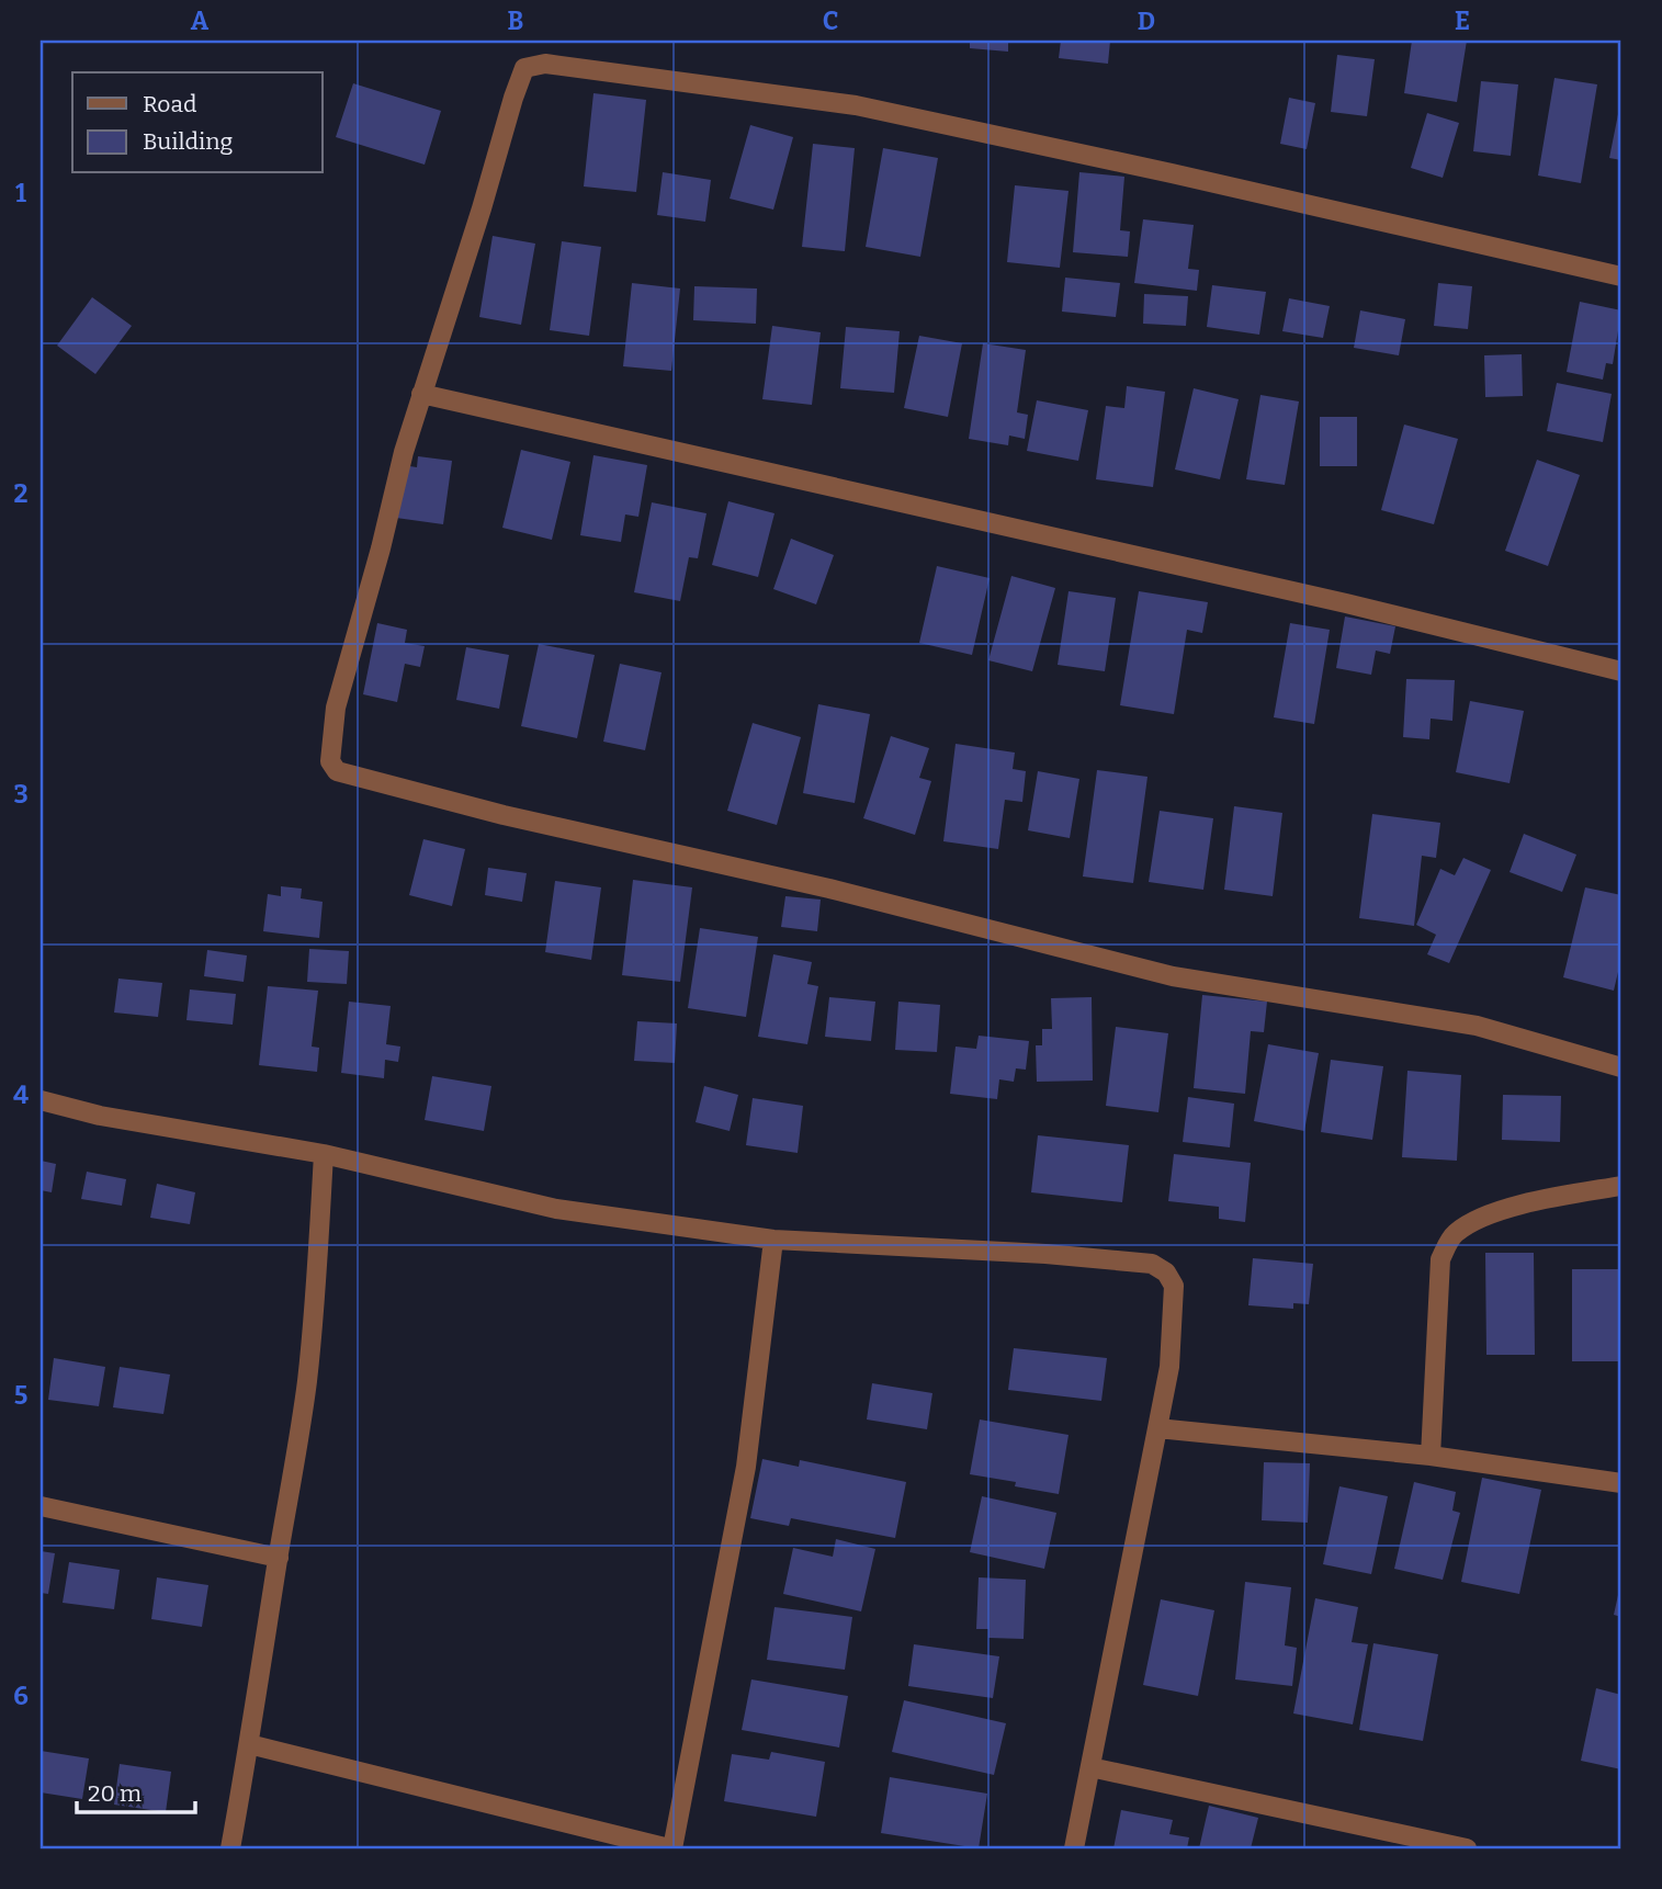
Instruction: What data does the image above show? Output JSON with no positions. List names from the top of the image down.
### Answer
{
  "legend": ["Road", "Building"],
  "scale_bar": "20 m",
  "grid": {
    "columns": [
      "A",
      "B",
      "C",
      "D",
      "E"
    ],
    "rows": [
      "1",
      "2",
      "3",
      "4",
      "5",
      "6"
    ]
  }
}
